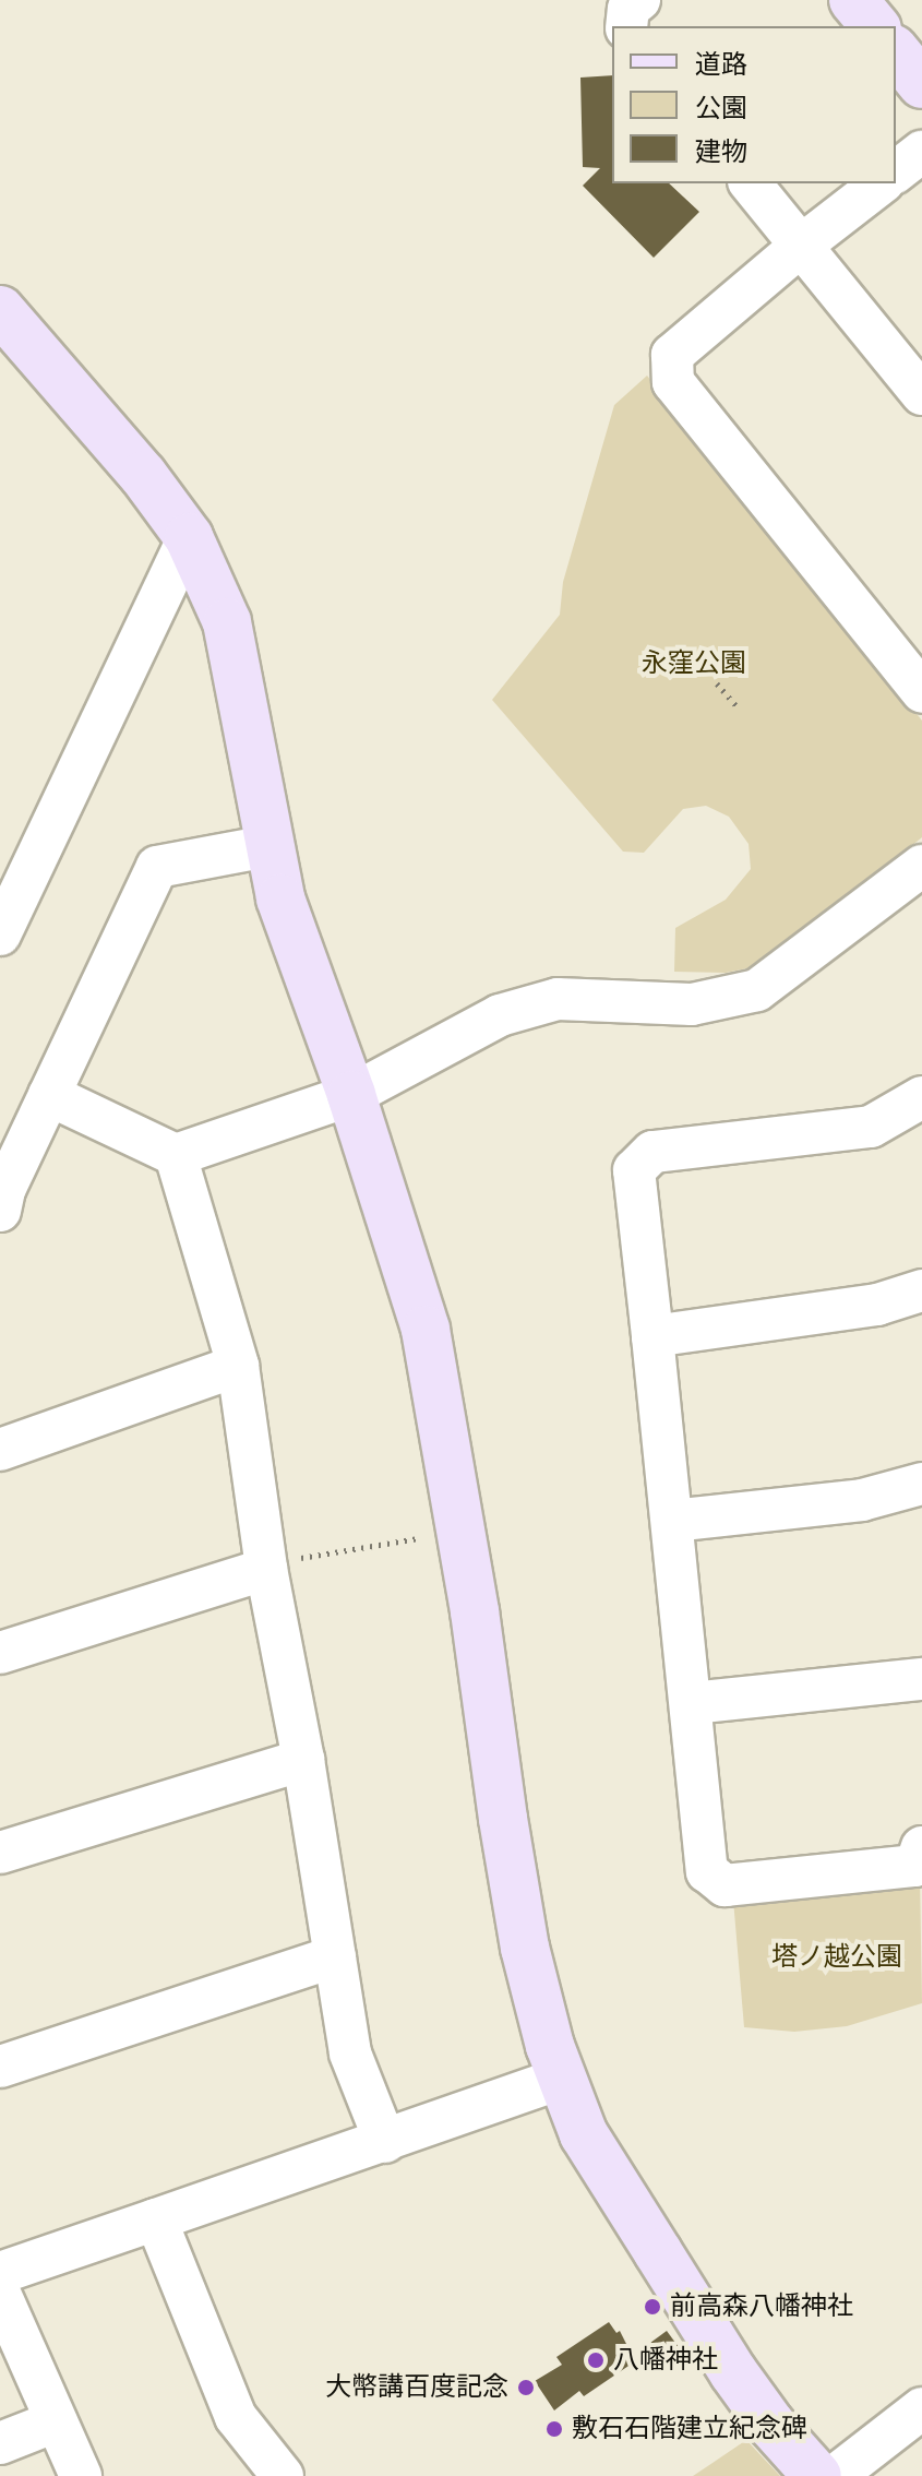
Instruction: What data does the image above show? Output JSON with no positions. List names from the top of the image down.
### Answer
{
  "parks": ["永窪公園", "塔ノ越公園"],
  "places": [
    "前高森八幡神社",
    "八幡神社",
    "大幣講百度記念",
    "敷石石階建立紀念碑"
  ],
  "legend": ["道路", "公園", "建物"]
}
